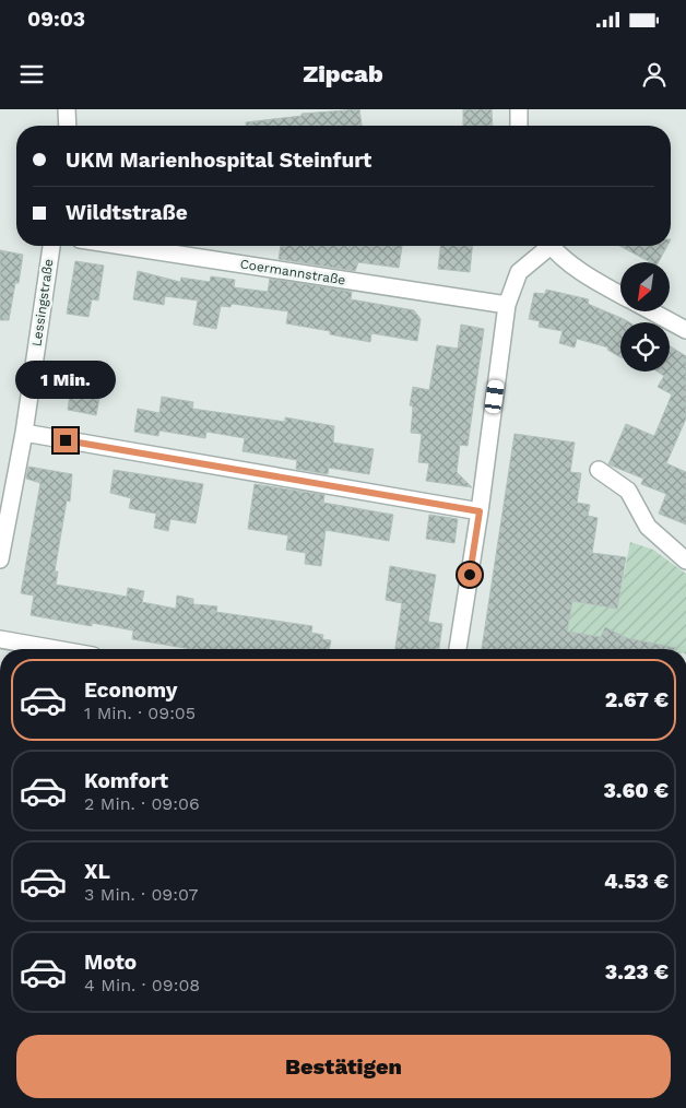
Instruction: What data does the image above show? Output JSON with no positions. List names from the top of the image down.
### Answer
{
  "streets": {
    "street": ["Coermannstraße", "Lessingstraße"]
  },
  "north": "bottom left",
  "page": {
    "status": "09:03",
    "header": "Zipcab",
    "banner": ["UKM Marienhospital Steinfurt", "Wildtstraße"],
    "bubble": "1 Min.",
    "list": [
      {
        "name": "Economy",
        "note": "1 Min. · 09:05",
        "value": "2.67 €"
      },
      {
        "name": "Komfort",
        "note": "2 Min. · 09:06",
        "value": "3.60 €"
      },
      {
        "name": "XL",
        "note": "3 Min. · 09:07",
        "value": "4.53 €"
      },
      {
        "name": "Moto",
        "note": "4 Min. · 09:08",
        "value": "3.23 €"
      }
    ],
    "buttons": "Bestätigen"
  }
}
